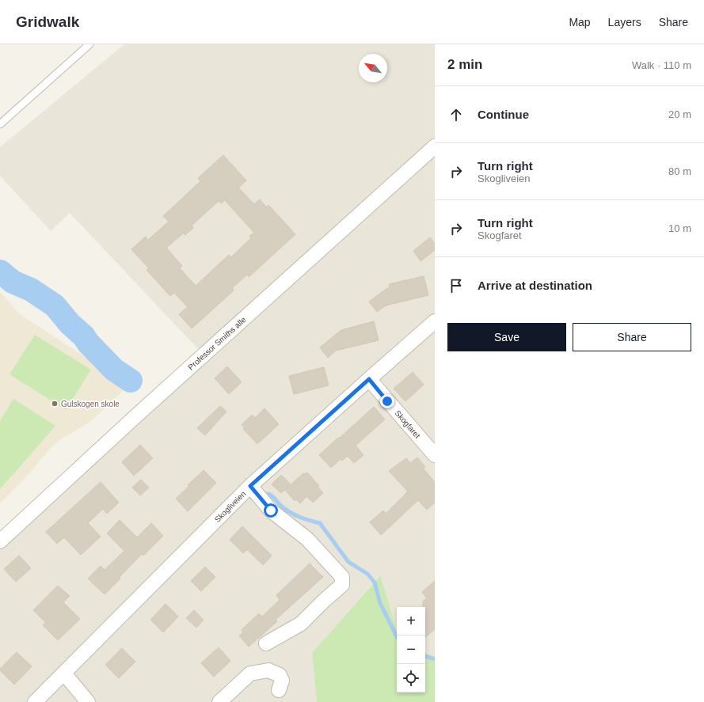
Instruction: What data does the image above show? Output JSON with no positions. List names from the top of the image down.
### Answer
{
  "streets": {
    "street": ["Professor Smiths alle", "Skogfaret", "Skogliveien"]
  },
  "crossings": [
    ["Skogfaret", "Skogliveien"]
  ],
  "places": ["Gulskogen skole"],
  "north": "top left",
  "page": {
    "header": "Gridwalk",
    "nav": ["Map", "Layers", "Share"],
    "heading": ["2 min", "Walk · 110 m"],
    "list": [
      ["Continue", "20 m"],
      ["Turn right", "Skogliveien", "80 m"],
      ["Turn right", "Skogfaret", "10 m"],
      "Arrive at destination"
    ],
    "buttons": ["Save", "Share"],
    "map_buttons": ["+", "−"]
  }
}
